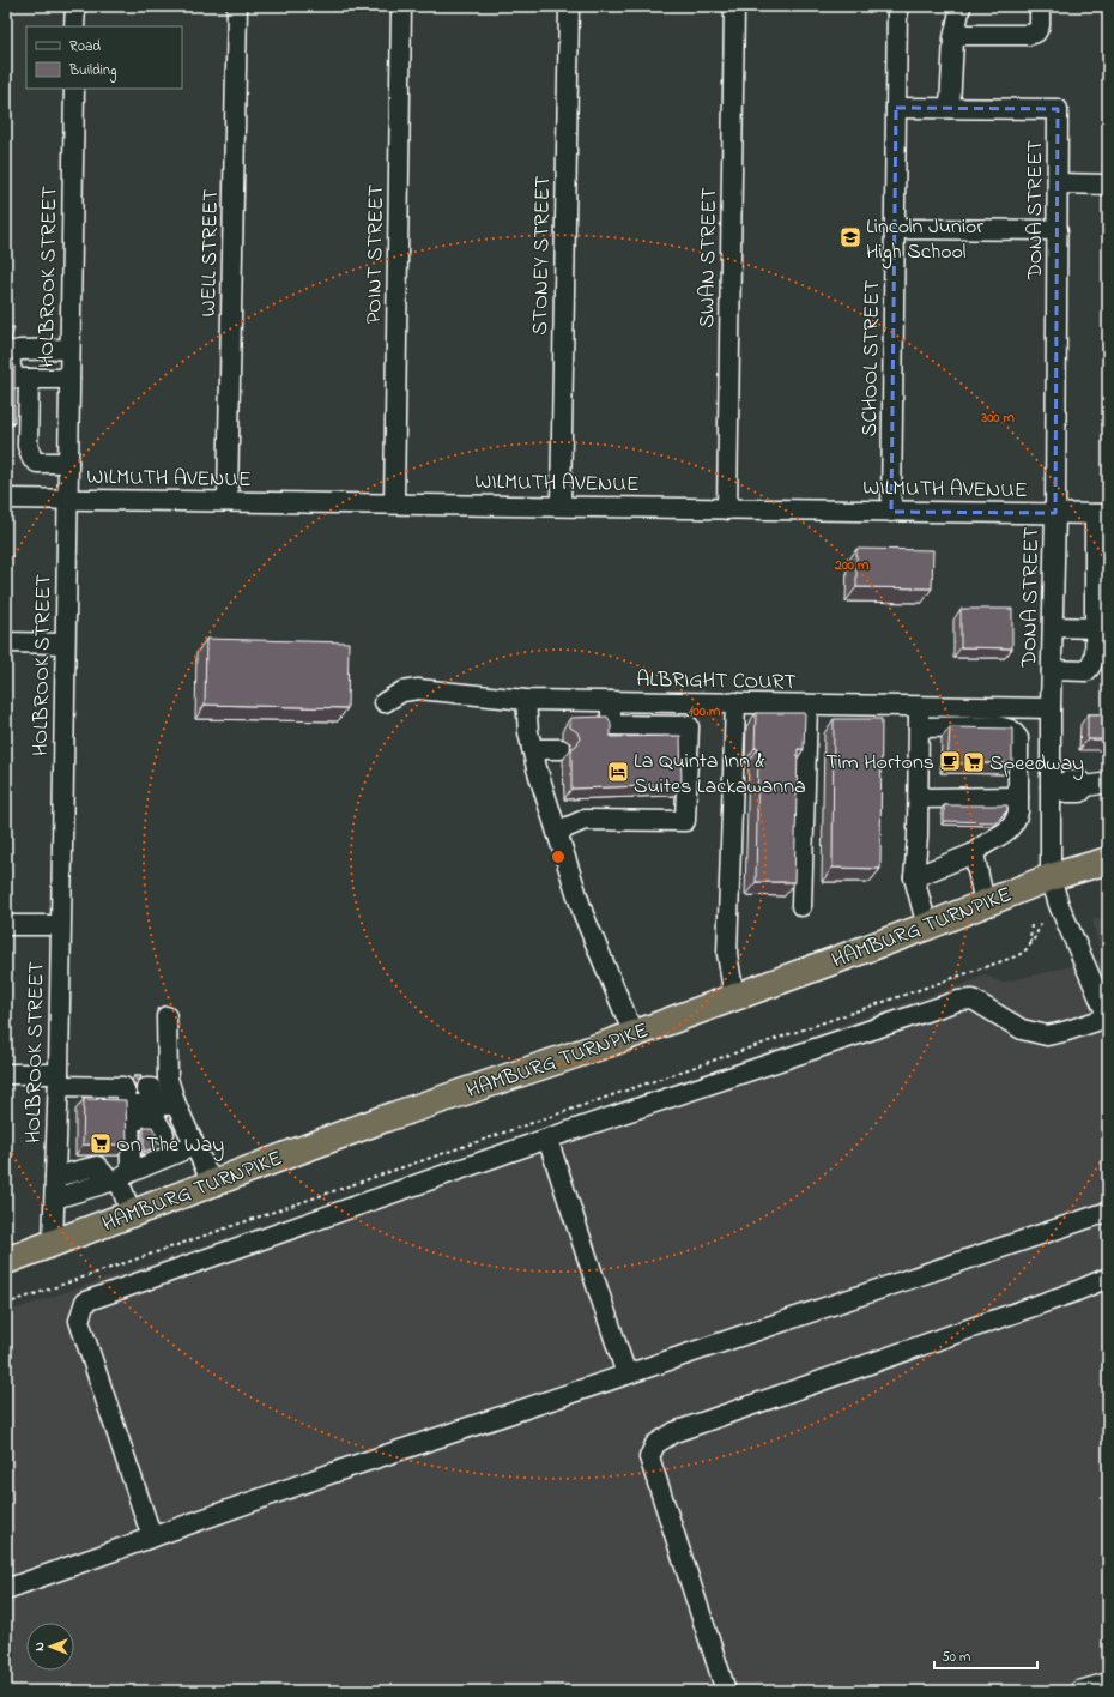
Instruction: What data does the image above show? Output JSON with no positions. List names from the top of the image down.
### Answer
{
  "streets": {
    "highway": ["HAMBURG TURNPIKE"],
    "street": [
      "DONA STREET",
      "WELL STREET",
      "POINT STREET",
      "STONEY STREET",
      "SWAN STREET",
      "HOLBROOK STREET",
      "SCHOOL STREET",
      "WILMUTH AVENUE",
      "ALBRIGHT COURT"
    ]
  },
  "crossings": [
    ["DONA STREET", "WILMUTH AVENUE"],
    ["DONA STREET", "ALBRIGHT COURT"],
    ["DONA STREET", "HAMBURG TURNPIKE"],
    ["WELL STREET", "WILMUTH AVENUE"],
    ["POINT STREET", "WILMUTH AVENUE"],
    ["STONEY STREET", "WILMUTH AVENUE"],
    ["SWAN STREET", "WILMUTH AVENUE"],
    ["HOLBROOK STREET", "WILMUTH AVENUE"],
    ["HOLBROOK STREET", "HAMBURG TURNPIKE"],
    ["SCHOOL STREET", "WILMUTH AVENUE"]
  ],
  "places": {
    "school or university": ["Lincoln Junior High School"],
    "cafe": ["Tim Hortons"],
    "supermarket": ["Speedway", "On The Way"],
    "hotel": ["La Quinta Inn & Suites Lackawanna"]
  },
  "legend": ["Road", "Building"],
  "scale_bar": "50 m",
  "north": "left",
  "rings": ["300 m", "200 m", "100 m"]
}
